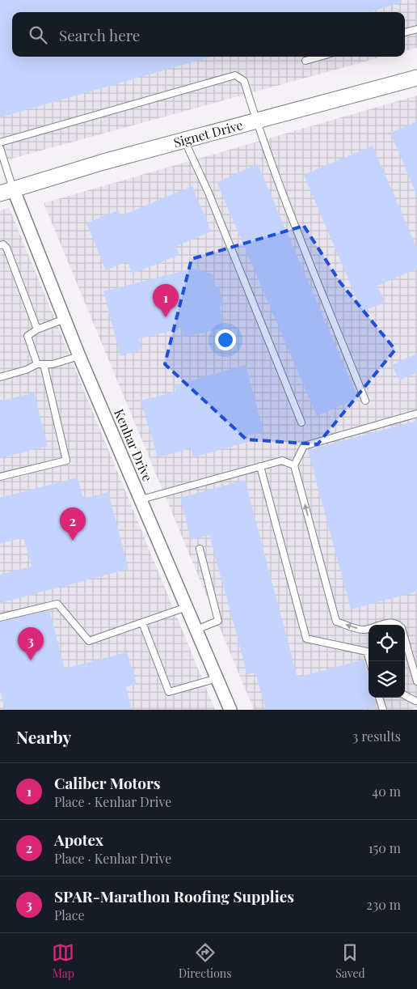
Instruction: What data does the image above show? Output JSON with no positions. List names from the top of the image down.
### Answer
{
  "streets": {
    "street": ["Signet Drive", "Kenhar Drive"]
  },
  "crossings": [
    ["Signet Drive", "Kenhar Drive"]
  ],
  "page": {
    "search": "Search here",
    "pins": ["1", "2", "3"],
    "heading": ["Nearby", "3 results"],
    "list": [
      {
        "mark": "1",
        "name": "Caliber Motors",
        "note": "Place · Kenhar Drive",
        "value": "40 m"
      },
      {
        "mark": "2",
        "name": "Apotex",
        "note": "Place · Kenhar Drive",
        "value": "150 m"
      },
      {
        "mark": "3",
        "name": "SPAR-Marathon Roofing Supplies",
        "note": "Place",
        "value": "230 m"
      }
    ],
    "nav": ["Map", "Directions", "Saved"]
  }
}
